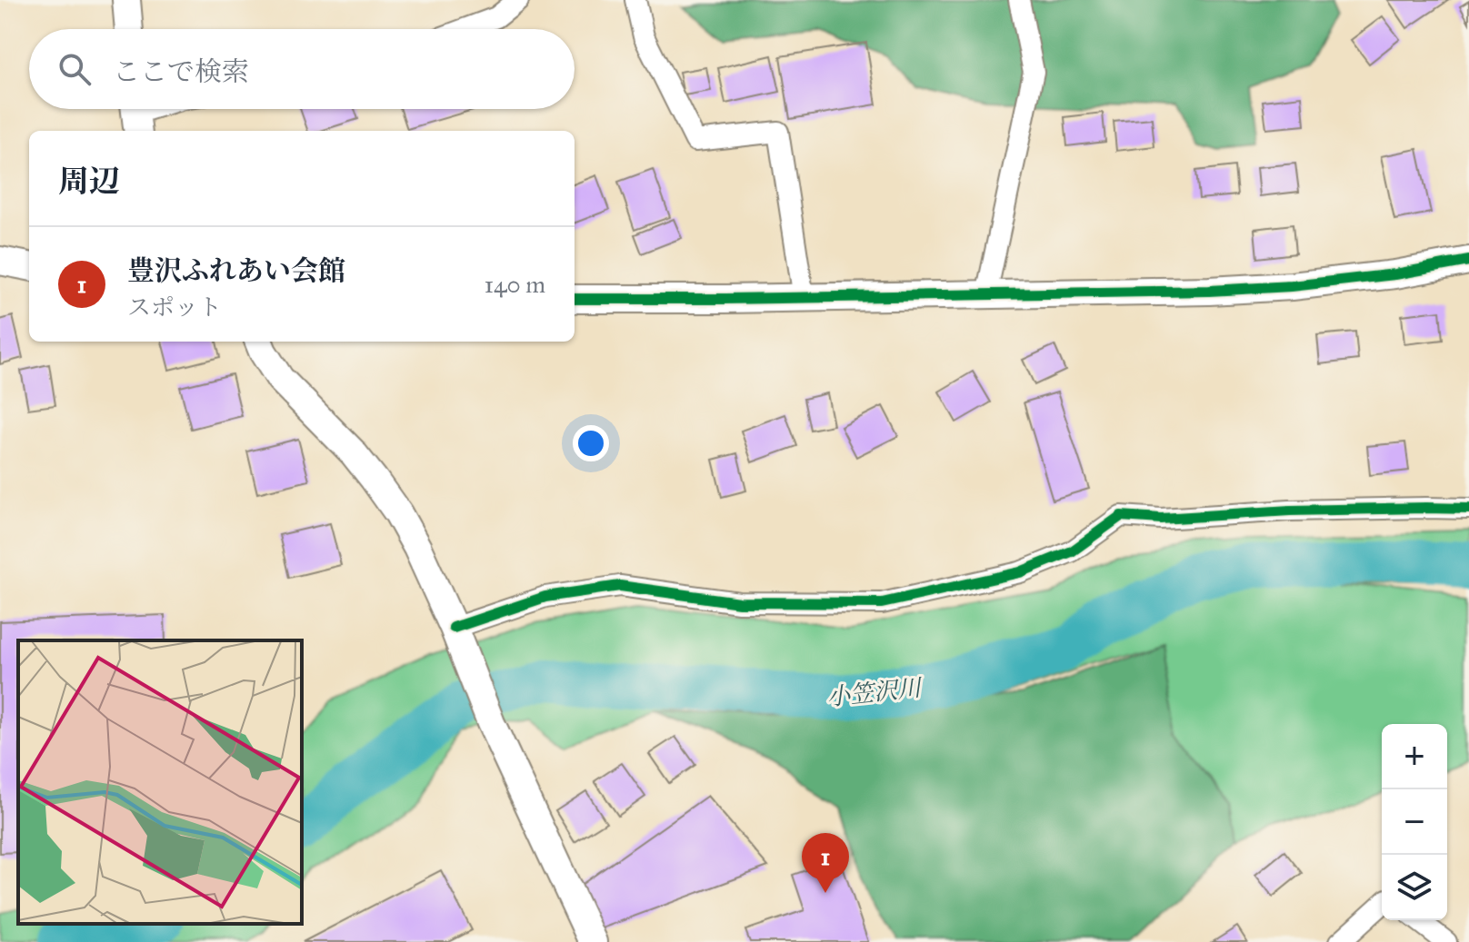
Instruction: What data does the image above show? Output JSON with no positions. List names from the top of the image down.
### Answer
{
  "water": ["小笠沢川"],
  "page": {
    "search": "ここで検索",
    "heading": "周辺",
    "list": [
      {
        "mark": "1",
        "name": "豊沢ふれあい会館",
        "note": "スポット",
        "value": "140 m"
      }
    ],
    "map_buttons": ["+", "−"],
    "pins": "1"
  }
}
